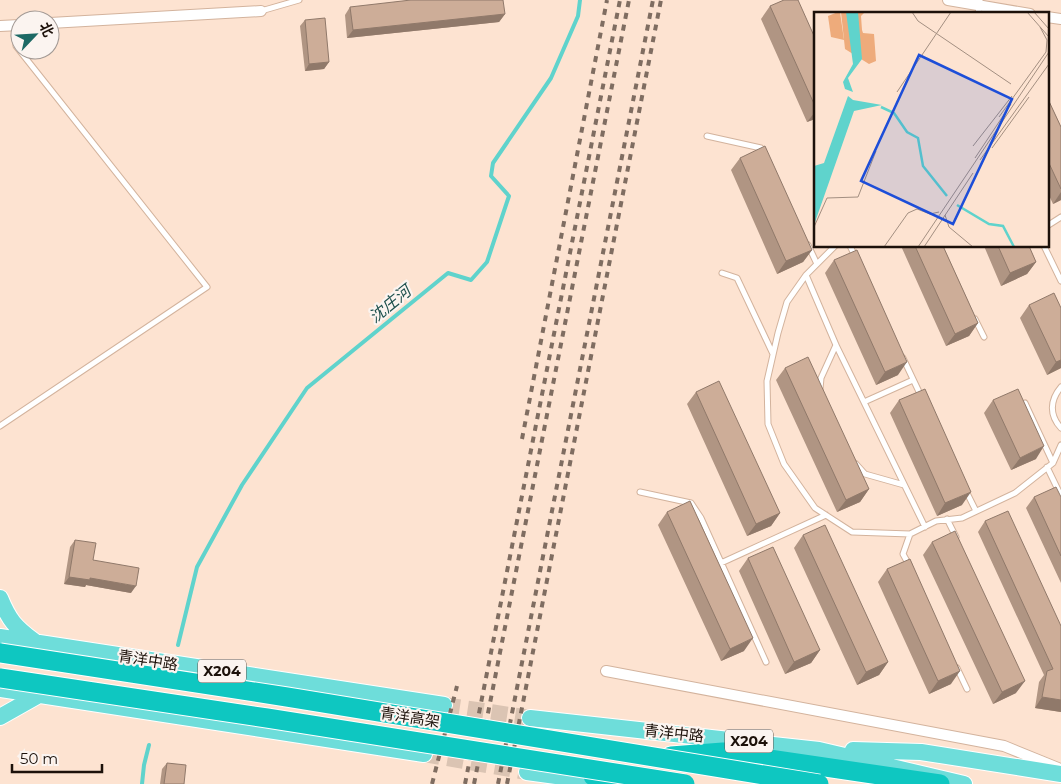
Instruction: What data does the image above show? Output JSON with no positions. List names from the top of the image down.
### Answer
{
  "streets": {
    "highway": ["青洋高架"],
    "main road": ["青洋中路", "X204"]
  },
  "water": ["沈庄河"],
  "scale_bar": "50 m",
  "north": "top right"
}
